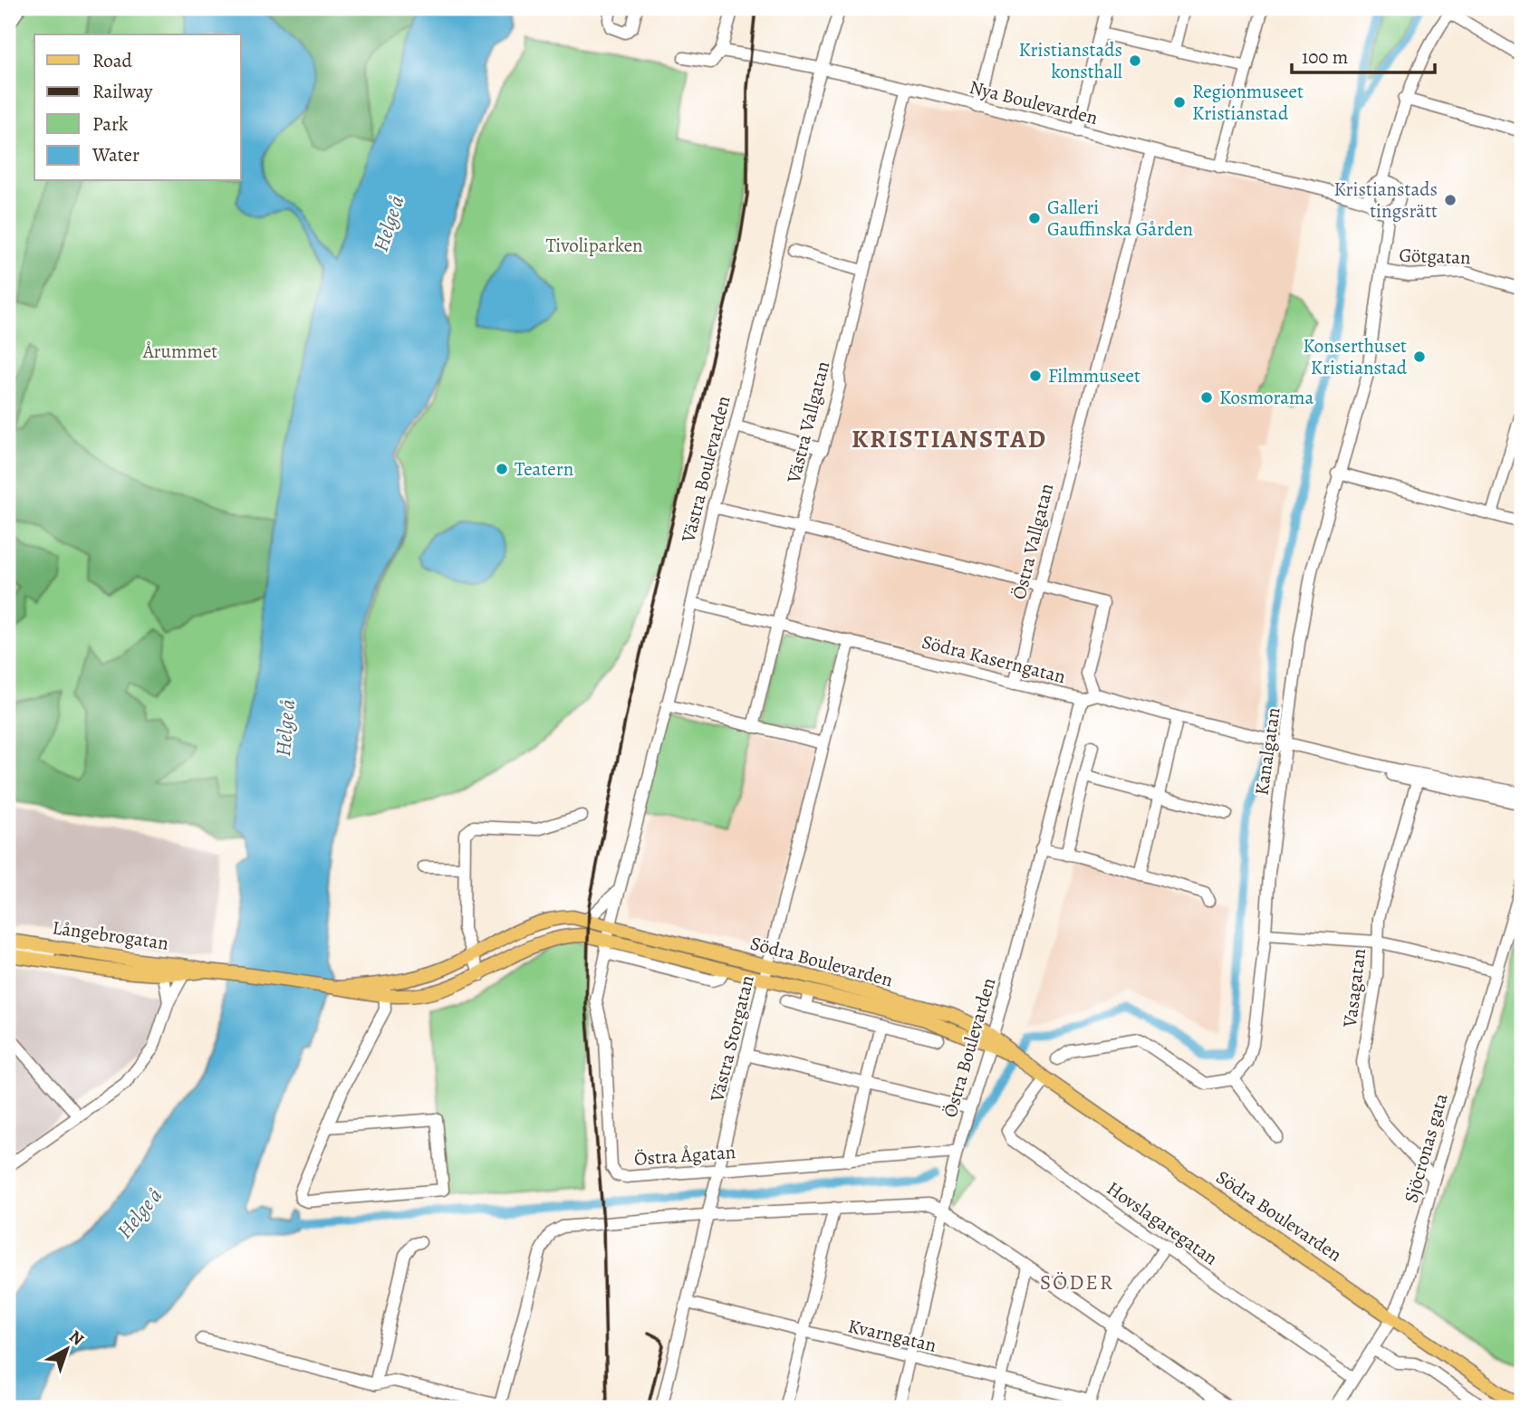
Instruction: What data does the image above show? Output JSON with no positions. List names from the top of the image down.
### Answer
{
  "streets": {
    "main road": ["Långebrogatan", "Södra Boulevarden"],
    "street": [
      "Nya Boulevarden",
      "Götgatan",
      "Västra Vallgatan",
      "Västra Boulevarden",
      "Östra Vallgatan",
      "Södra Kaserngatan",
      "Kanalgatan",
      "Vasagatan",
      "Västra Storgatan",
      "Östra Boulevarden",
      "Sjöcronas gata",
      "Östra Ågatan",
      "Hovslagaregatan",
      "Kvarngatan"
    ]
  },
  "crossings": [
    ["Nya Boulevarden", "Västra Vallgatan"],
    ["Nya Boulevarden", "Västra Boulevarden"],
    ["Nya Boulevarden", "Östra Vallgatan"],
    ["Nya Boulevarden", "Kanalgatan"],
    ["Götgatan", "Kanalgatan"],
    ["Västra Vallgatan", "Södra Kaserngatan"],
    ["Västra Boulevarden", "Södra Kaserngatan"],
    ["Västra Boulevarden", "Långebrogatan"],
    ["Västra Boulevarden", "Södra Boulevarden"],
    ["Västra Boulevarden", "Östra Ågatan"],
    ["Östra Vallgatan", "Södra Kaserngatan"],
    ["Södra Kaserngatan", "Västra Storgatan"],
    ["Södra Kaserngatan", "Östra Boulevarden"],
    ["Långebrogatan", "Södra Boulevarden"],
    ["Långebrogatan", "Östra Ågatan"],
    ["Södra Boulevarden", "Västra Storgatan"],
    ["Södra Boulevarden", "Östra Boulevarden"],
    ["Södra Boulevarden", "Sjöcronas gata"],
    ["Södra Boulevarden", "Östra Ågatan"],
    ["Södra Boulevarden", "Hovslagaregatan"],
    ["Vasagatan", "Sjöcronas gata"],
    ["Västra Storgatan", "Östra Ågatan"],
    ["Västra Storgatan", "Kvarngatan"],
    ["Östra Boulevarden", "Östra Ågatan"],
    ["Östra Boulevarden", "Kvarngatan"],
    ["Sjöcronas gata", "Hovslagaregatan"]
  ],
  "districts": ["KRISTIANSTAD", "SÖDER"],
  "water": ["Helge å"],
  "parks": ["Tivoliparken", "Årummet"],
  "places": [
    "Kristianstads konsthall",
    "Regionmuseet Kristianstad",
    "Kristianstads tingsrätt",
    "Galleri Gauffinska Gården",
    "Konserthuset Kristianstad",
    "Filmmuseet",
    "Kosmorama",
    "Teatern"
  ],
  "legend": [
    "Road",
    "Railway",
    "Park",
    "Water"
  ],
  "scale_bar": "100 m",
  "north": "top right"
}
